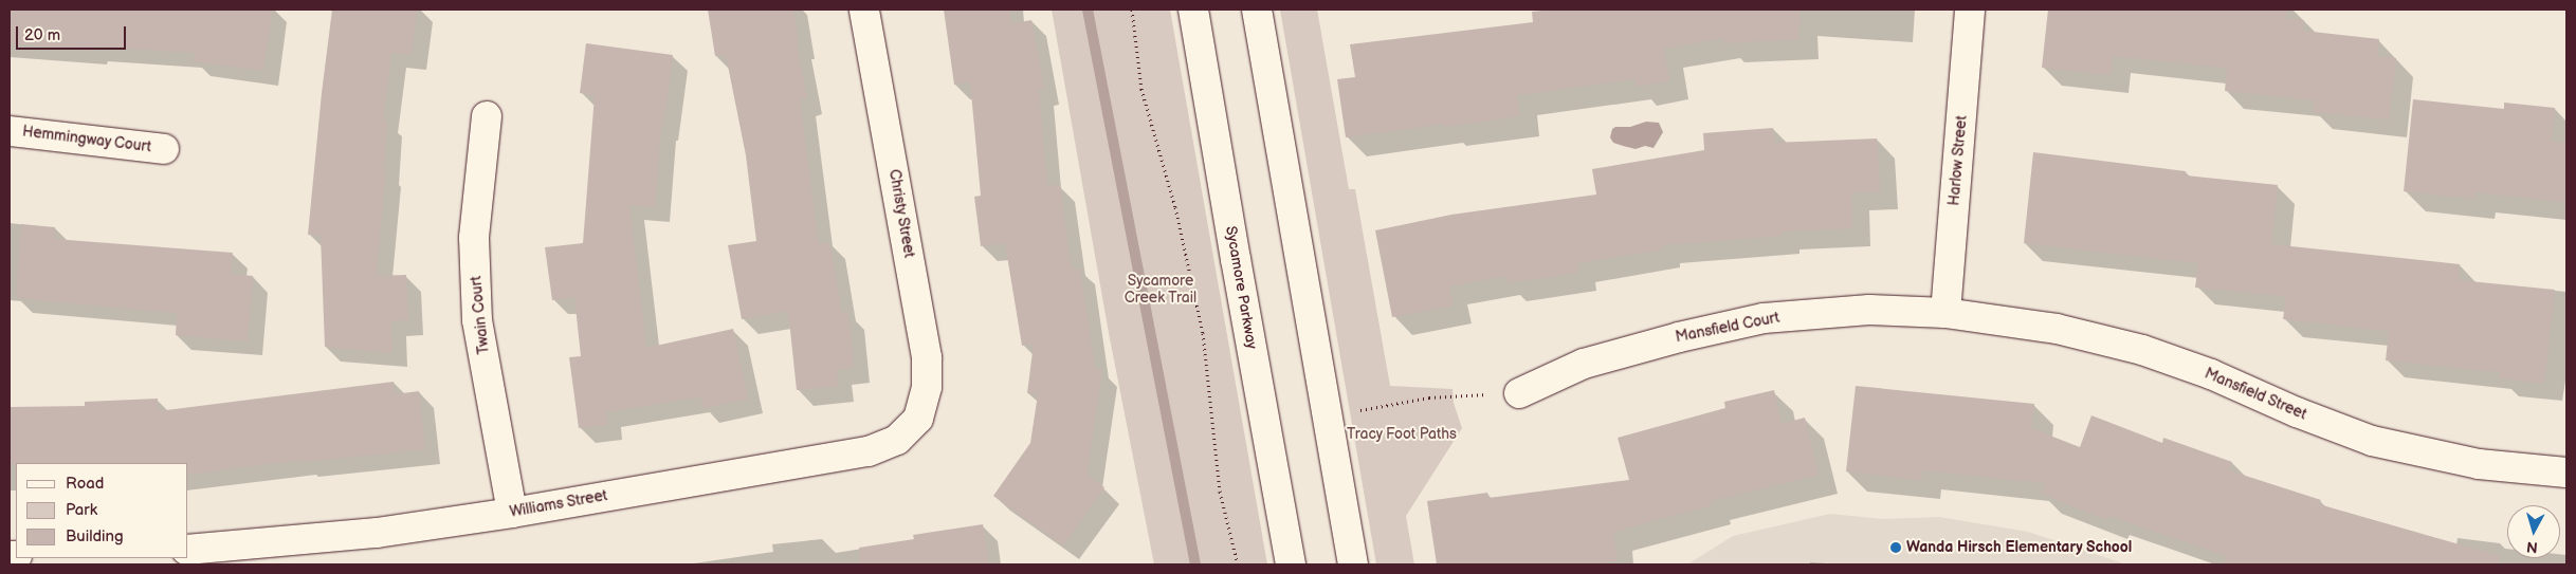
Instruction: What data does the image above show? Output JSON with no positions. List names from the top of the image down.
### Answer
{
  "streets": {
    "street": [
      "Hemmingway Court",
      "Harlow Street",
      "Christy Street",
      "Sycamore Parkway",
      "Twain Court",
      "Mansfield Court",
      "Mansfield Street",
      "Williams Street"
    ]
  },
  "crossings": [
    ["Harlow Street", "Mansfield Court"],
    ["Harlow Street", "Mansfield Street"],
    ["Christy Street", "Williams Street"],
    ["Twain Court", "Williams Street"],
    ["Mansfield Court", "Mansfield Street"]
  ],
  "parks": ["Sycamore Creek Trail", "Tracy Foot Paths"],
  "places": ["Wanda Hirsch Elementary School"],
  "legend": ["Road", "Park", "Building"],
  "scale_bar": "20 m",
  "north": "bottom"
}
